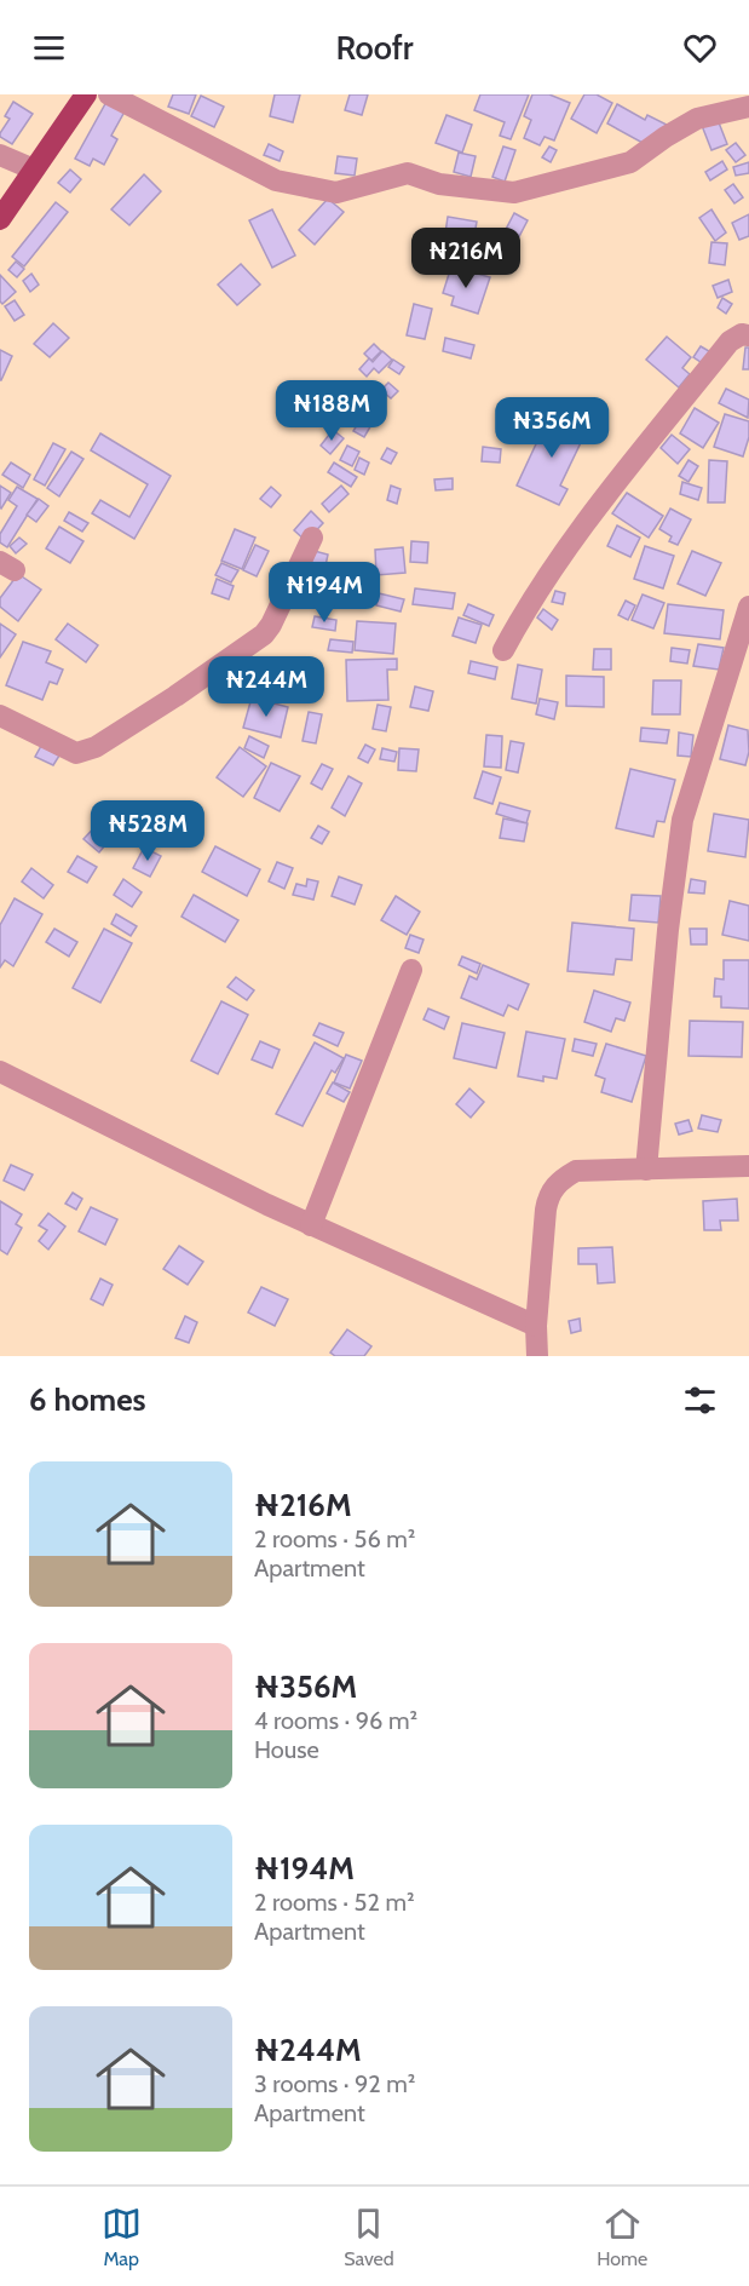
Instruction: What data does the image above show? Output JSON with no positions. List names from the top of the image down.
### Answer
{
  "page": {
    "header": "Roofr",
    "price": [
      "₦216M",
      "₦188M",
      "₦356M",
      "₦194M",
      "₦244M",
      "₦528M"
    ],
    "heading": "6 homes",
    "list": [
      {
        "name": "₦216M",
        "note": "2 rooms · 56 m² · Apartment"
      },
      {
        "name": "₦356M",
        "note": "4 rooms · 96 m² · House"
      },
      {
        "name": "₦194M",
        "note": "2 rooms · 52 m² · Apartment"
      },
      {
        "name": "₦244M",
        "note": "3 rooms · 92 m² · Apartment"
      }
    ],
    "tabs": ["Map", "Saved", "Home"]
  }
}
